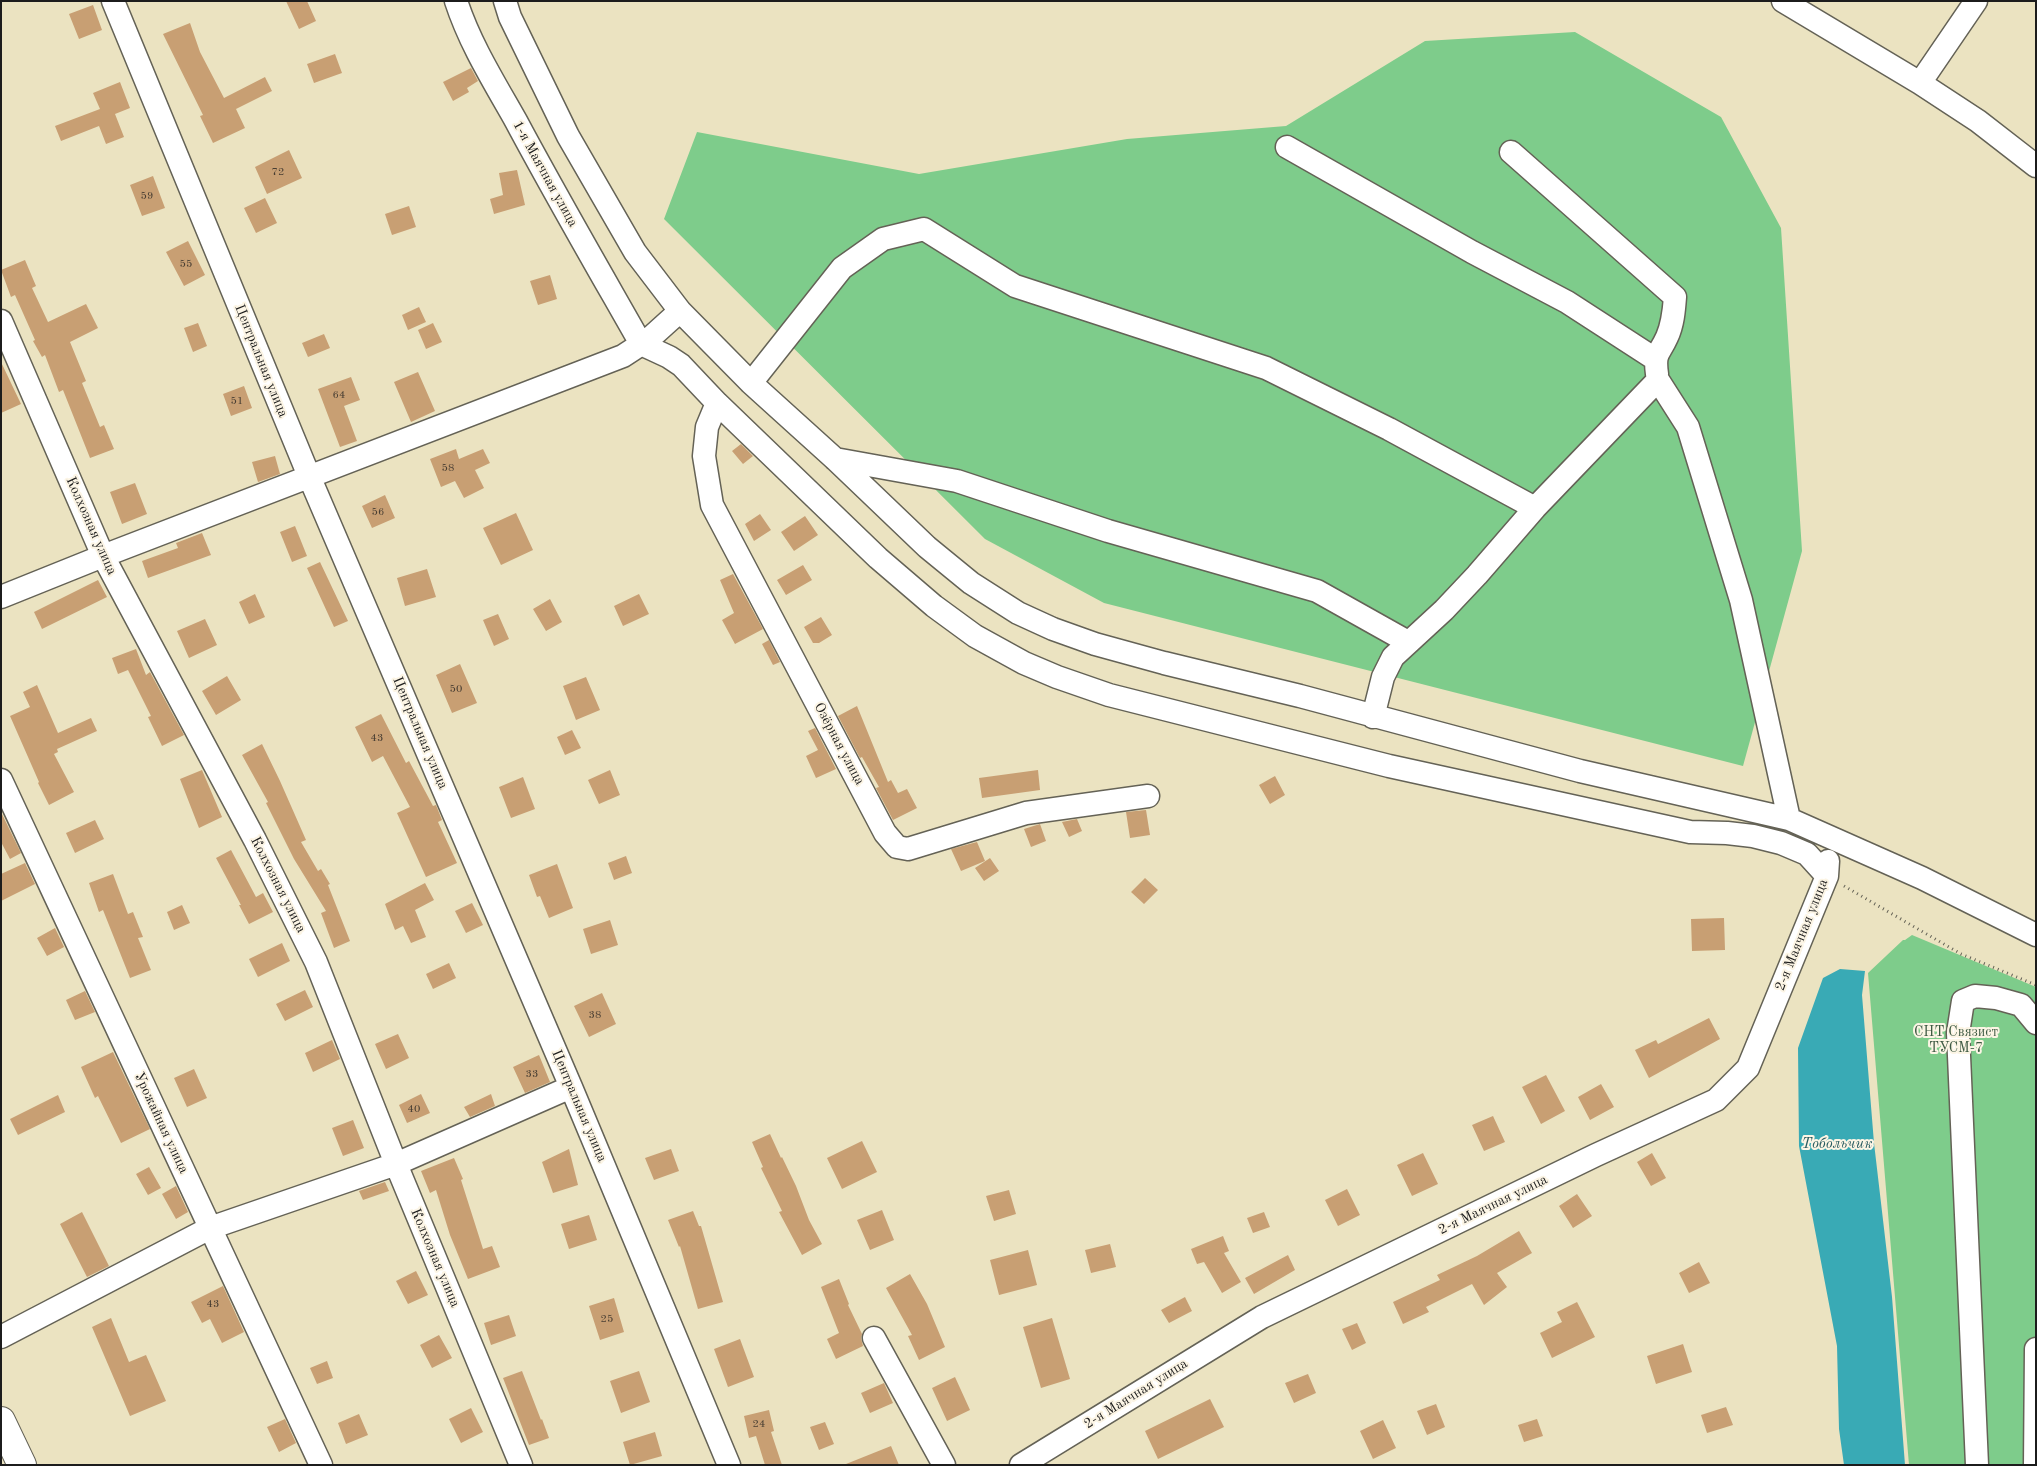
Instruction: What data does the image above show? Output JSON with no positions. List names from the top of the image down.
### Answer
{
  "streets": {
    "street": [
      "1-я Маячная улица",
      "Центральная улица",
      "Колхозная улица",
      "Озёрная улица",
      "2-я Маячная улица",
      "Урожайная улица"
    ]
  },
  "water": ["Тобольчик"],
  "parks": ["СНТ Связист ТУСМ-7"],
  "house_numbers": [
    "72",
    "59",
    "55",
    "64",
    "51",
    "58",
    "56",
    "50",
    "43",
    "38",
    "33",
    "40",
    "43",
    "25",
    "24"
  ]
}
